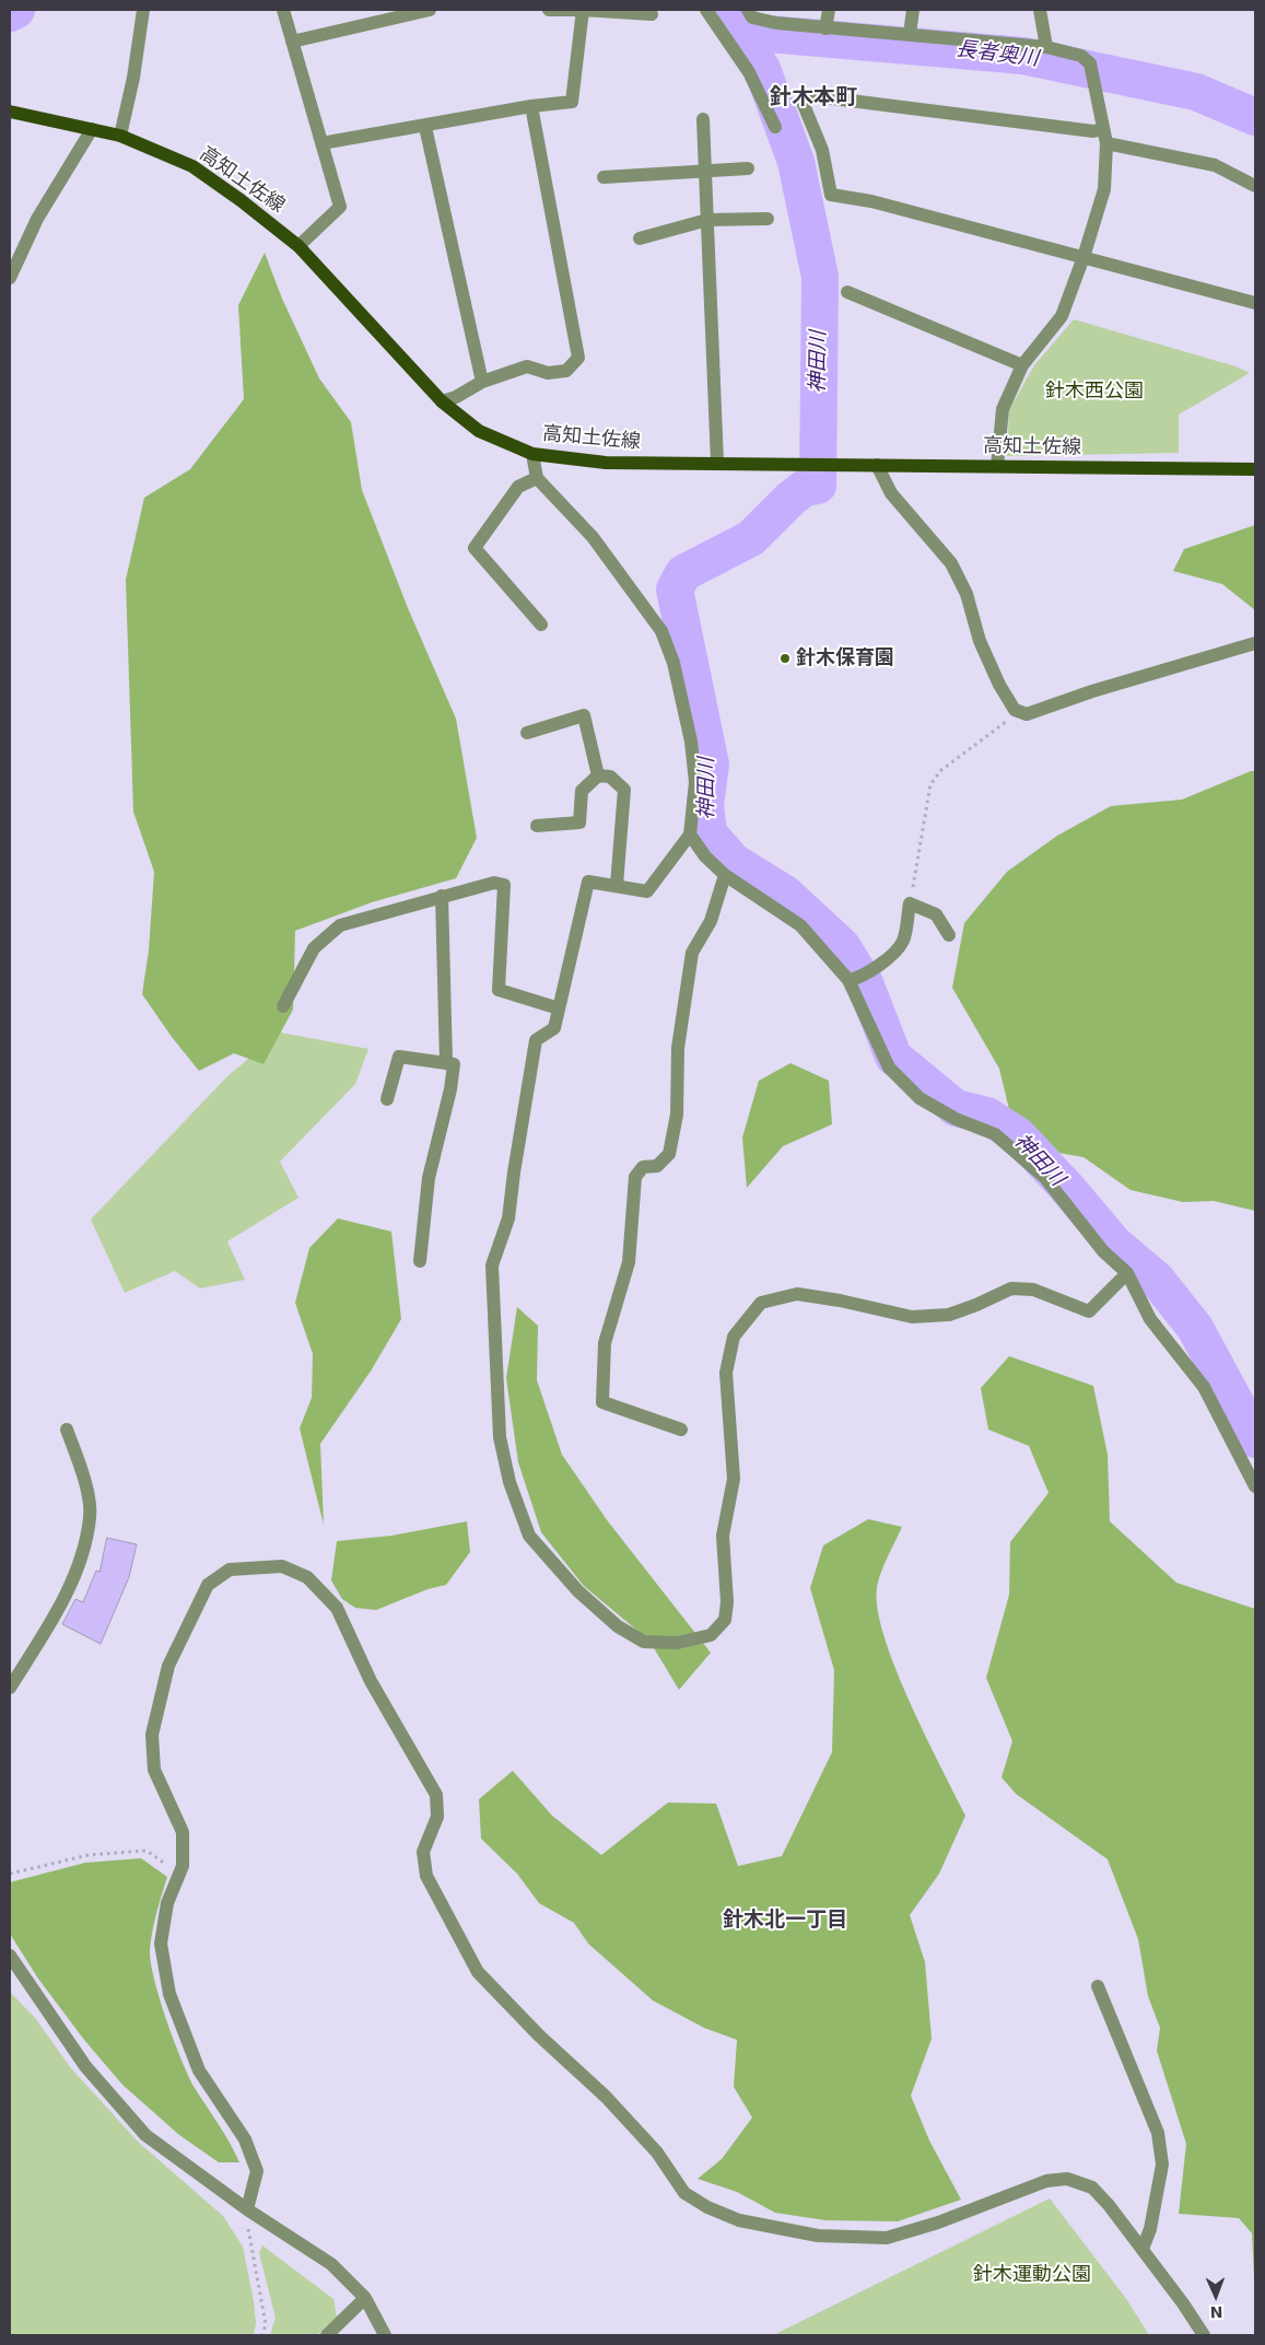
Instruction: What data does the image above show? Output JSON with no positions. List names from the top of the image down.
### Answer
{
  "streets": {
    "main road": ["高知土佐線"]
  },
  "districts": ["針木本町", "針木北一丁目"],
  "water": ["長者奥川", "神田川"],
  "parks": ["針木西公園", "針木運動公園"],
  "places": ["針木保育園"],
  "north": "bottom"
}
